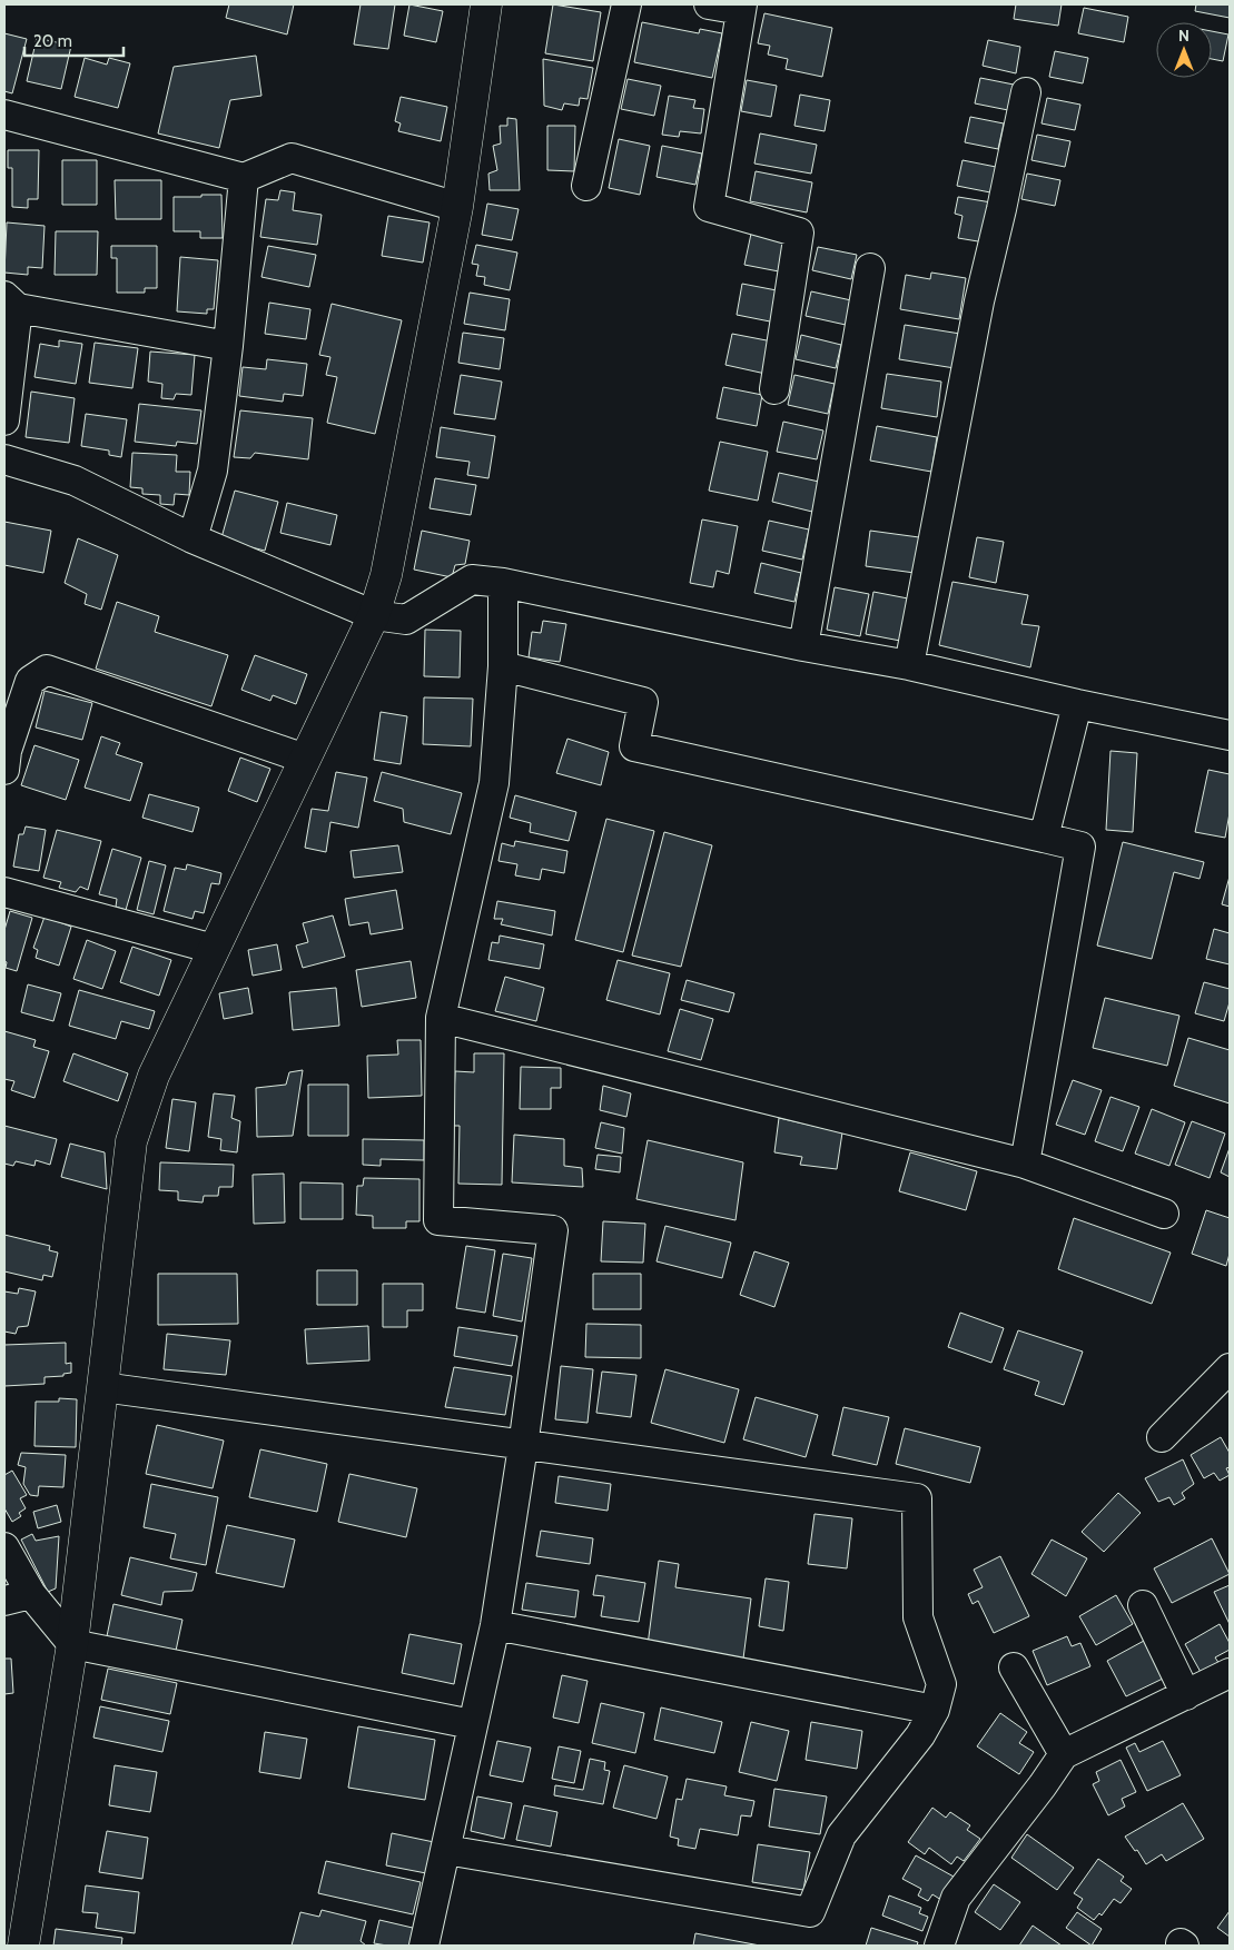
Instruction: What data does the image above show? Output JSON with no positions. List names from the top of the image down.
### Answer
{
  "scale_bar": "20 m",
  "north": "top"
}
